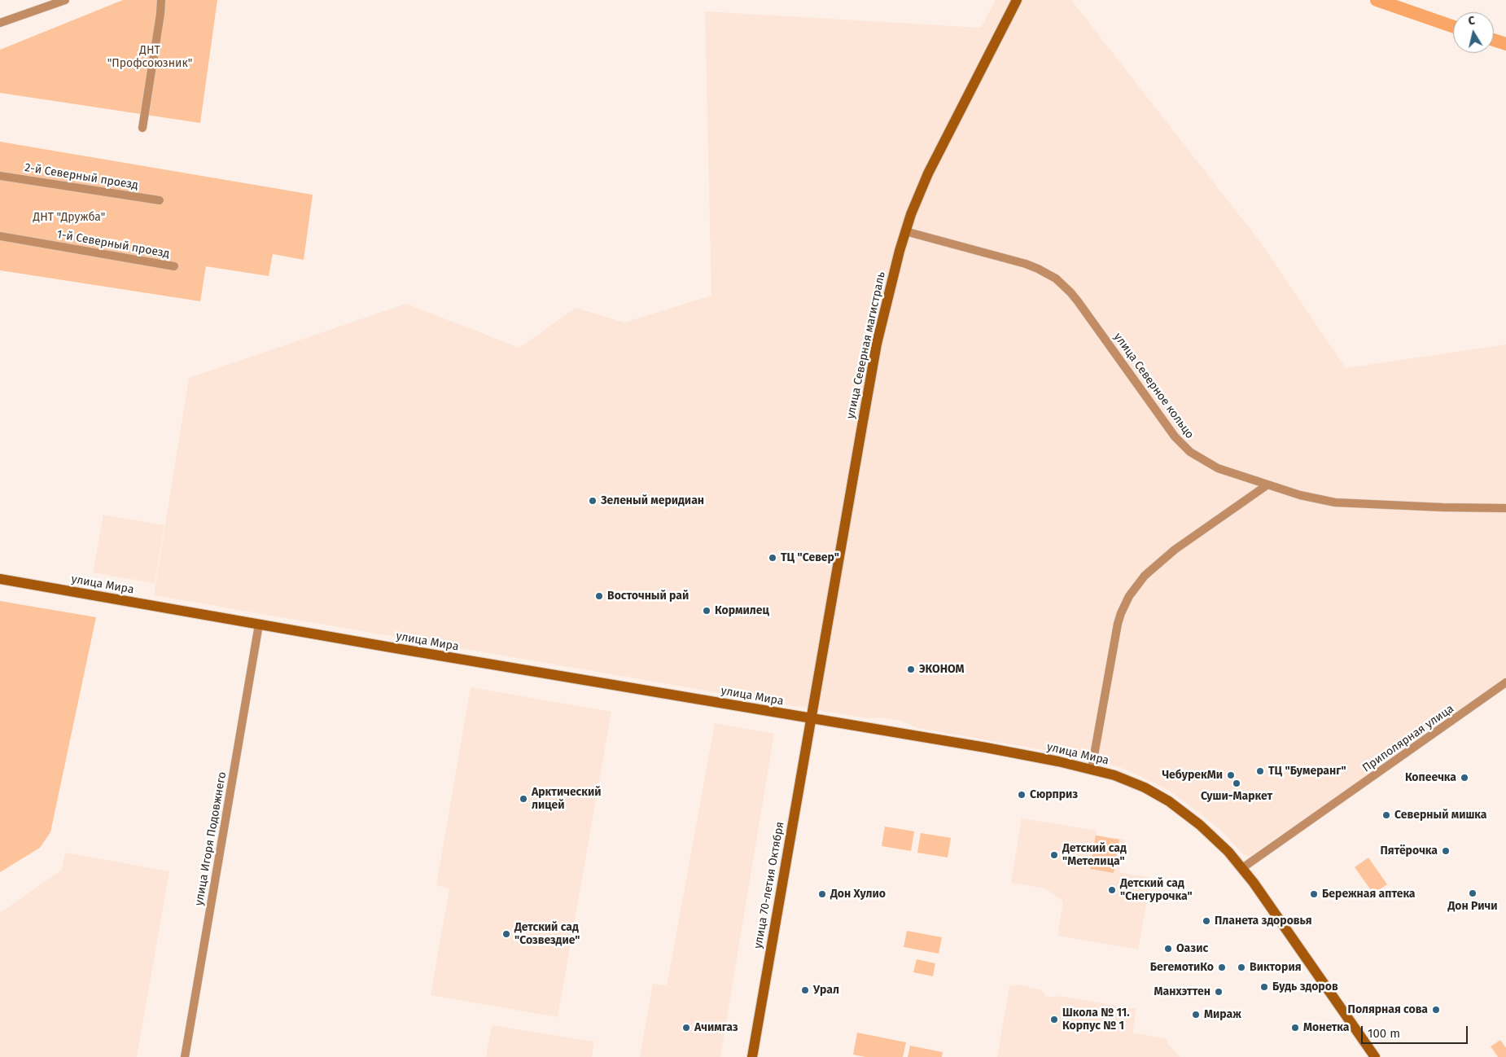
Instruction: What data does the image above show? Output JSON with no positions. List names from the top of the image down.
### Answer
{
  "streets": {
    "street": [
      "2-й Северный проезд",
      "1-й Северный проезд",
      "улица Северная магистраль",
      "улица Северное кольцо",
      "улица Мира",
      "Приполярная улица",
      "улица Игоря Подовжнего",
      "улица 70-летия Октября"
    ]
  },
  "crossings": [
    ["улица Северная магистраль", "улица Северное кольцо"],
    ["улица Северная магистраль", "улица Мира"],
    ["улица Северная магистраль", "улица 70-летия Октября"],
    ["улица Мира", "Приполярная улица"],
    ["улица Мира", "улица Игоря Подовжнего"],
    ["улица Мира", "улица 70-летия Октября"]
  ],
  "parks": ["ДНТ \"Профсоюзник\"", "ДНТ \"Дружба\""],
  "places": [
    "Зеленый меридиан",
    "ТЦ \"Север\"",
    "Восточный рай",
    "Кормилец",
    "ЭКОНОМ",
    "ТЦ \"Бумеранг\"",
    "ЧебурекМи",
    "Копеечка",
    "Суши-Маркет",
    "Сюрприз",
    "Арктический лицей",
    "Северный мишка",
    "Пятёрочка",
    "Детский сад \"Метелица\"",
    "Детский сад \"Снегурочка\"",
    "Дон Ричи",
    "Дон Хулио",
    "Бережная аптека",
    "Планета здоровья",
    "Детский сад \"Созвездие\"",
    "Оазис",
    "БегемотиКо",
    "Виктория",
    "Будь здоров",
    "Урал",
    "Манхэттен",
    "Полярная сова",
    "Мираж",
    "Школа № 11. Корпус № 1",
    "Ачимгаз",
    "Монетка"
  ],
  "scale_bar": "100 m",
  "north": "top"
}
